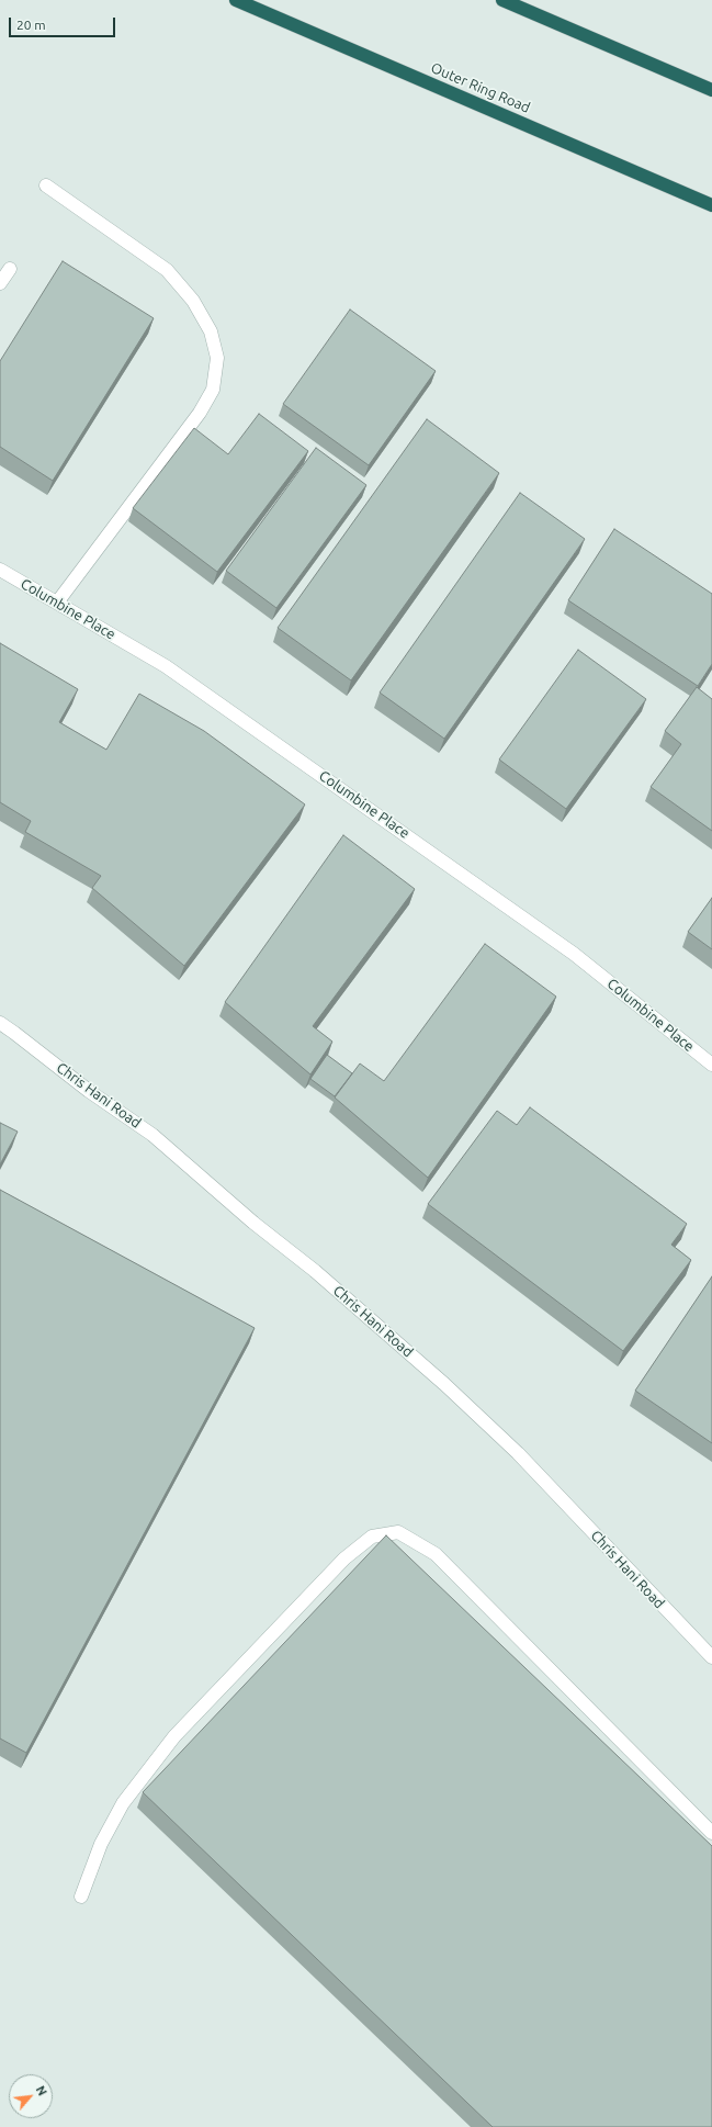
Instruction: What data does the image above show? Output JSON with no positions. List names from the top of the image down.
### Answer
{
  "streets": {
    "highway": ["Outer Ring Road"],
    "street": ["Columbine Place", "Chris Hani Road"]
  },
  "scale_bar": "20 m",
  "north": "top right"
}
